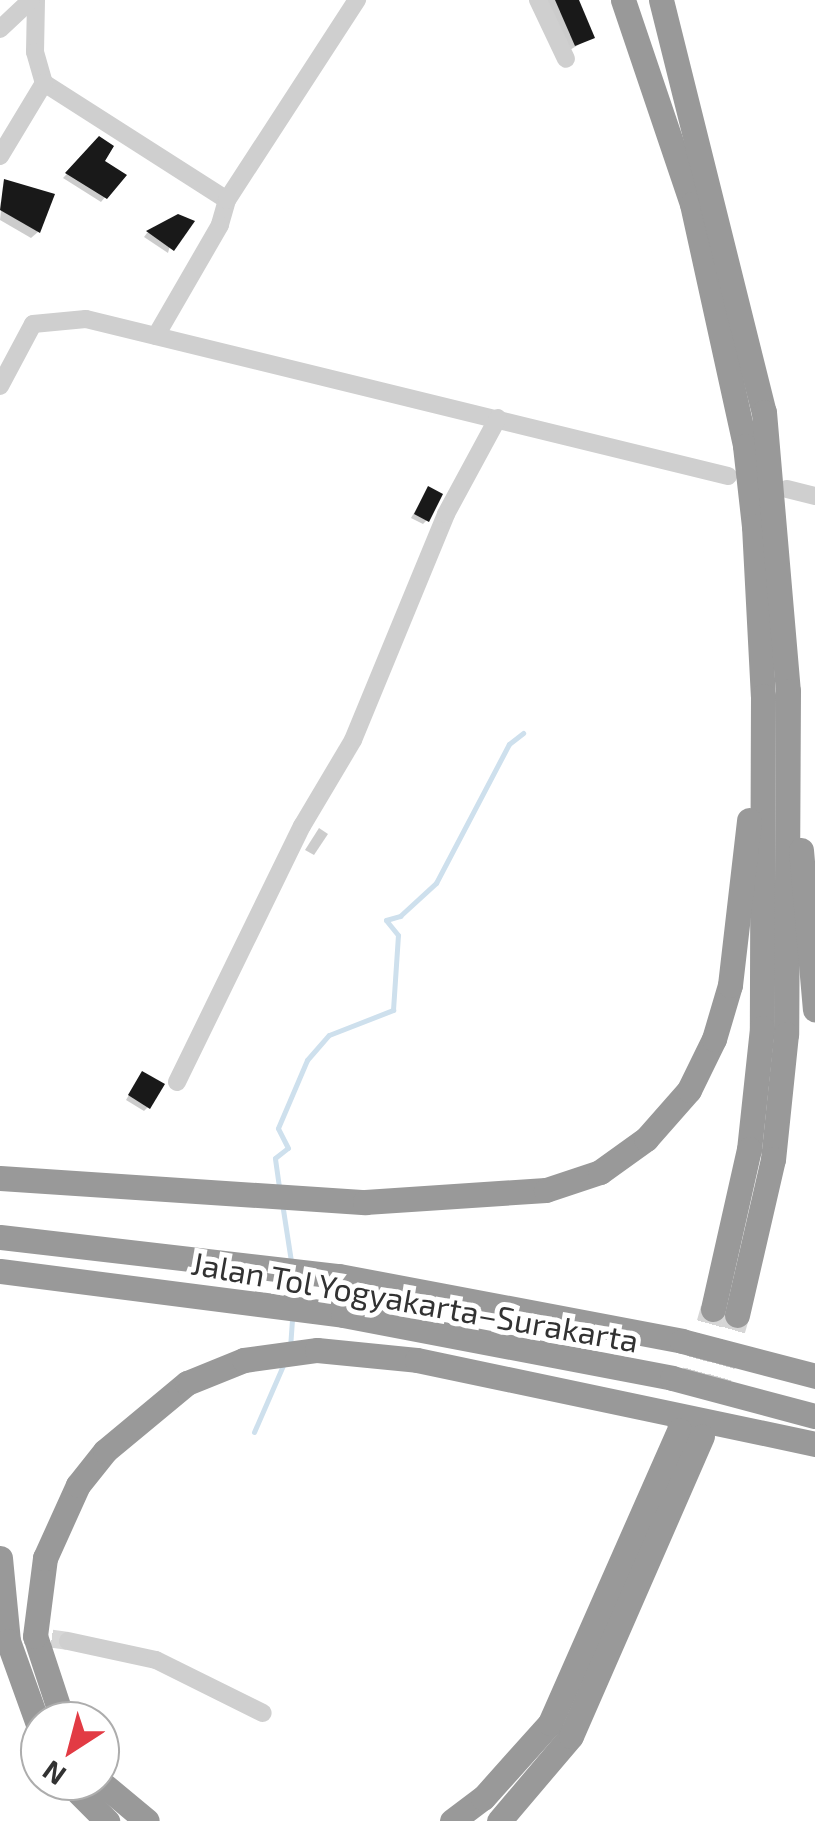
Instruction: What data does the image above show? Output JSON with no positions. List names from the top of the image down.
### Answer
{
  "streets": {
    "highway": ["Jalan Tol Yogyakarta–Surakarta"]
  },
  "north": "bottom left"
}
